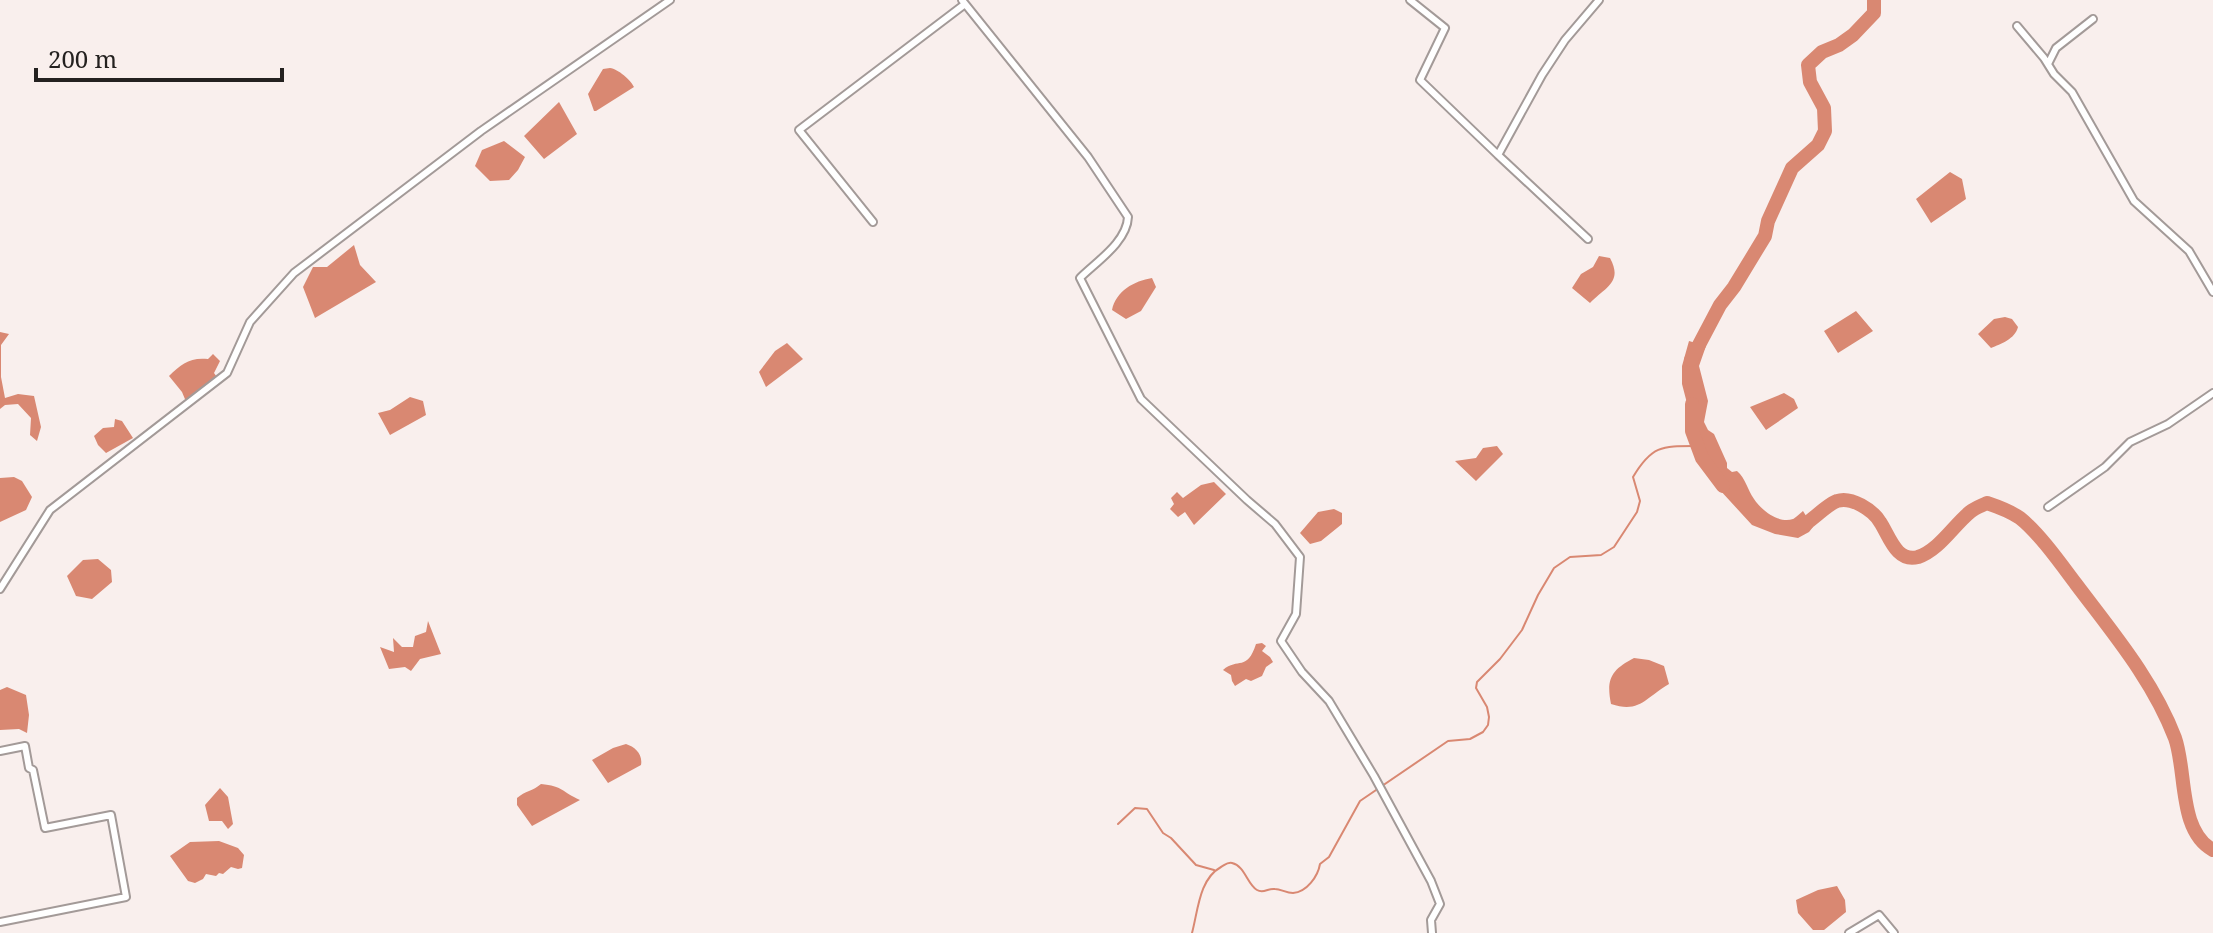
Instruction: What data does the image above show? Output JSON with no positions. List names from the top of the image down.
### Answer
{
  "scale_bar": "200 m"
}
